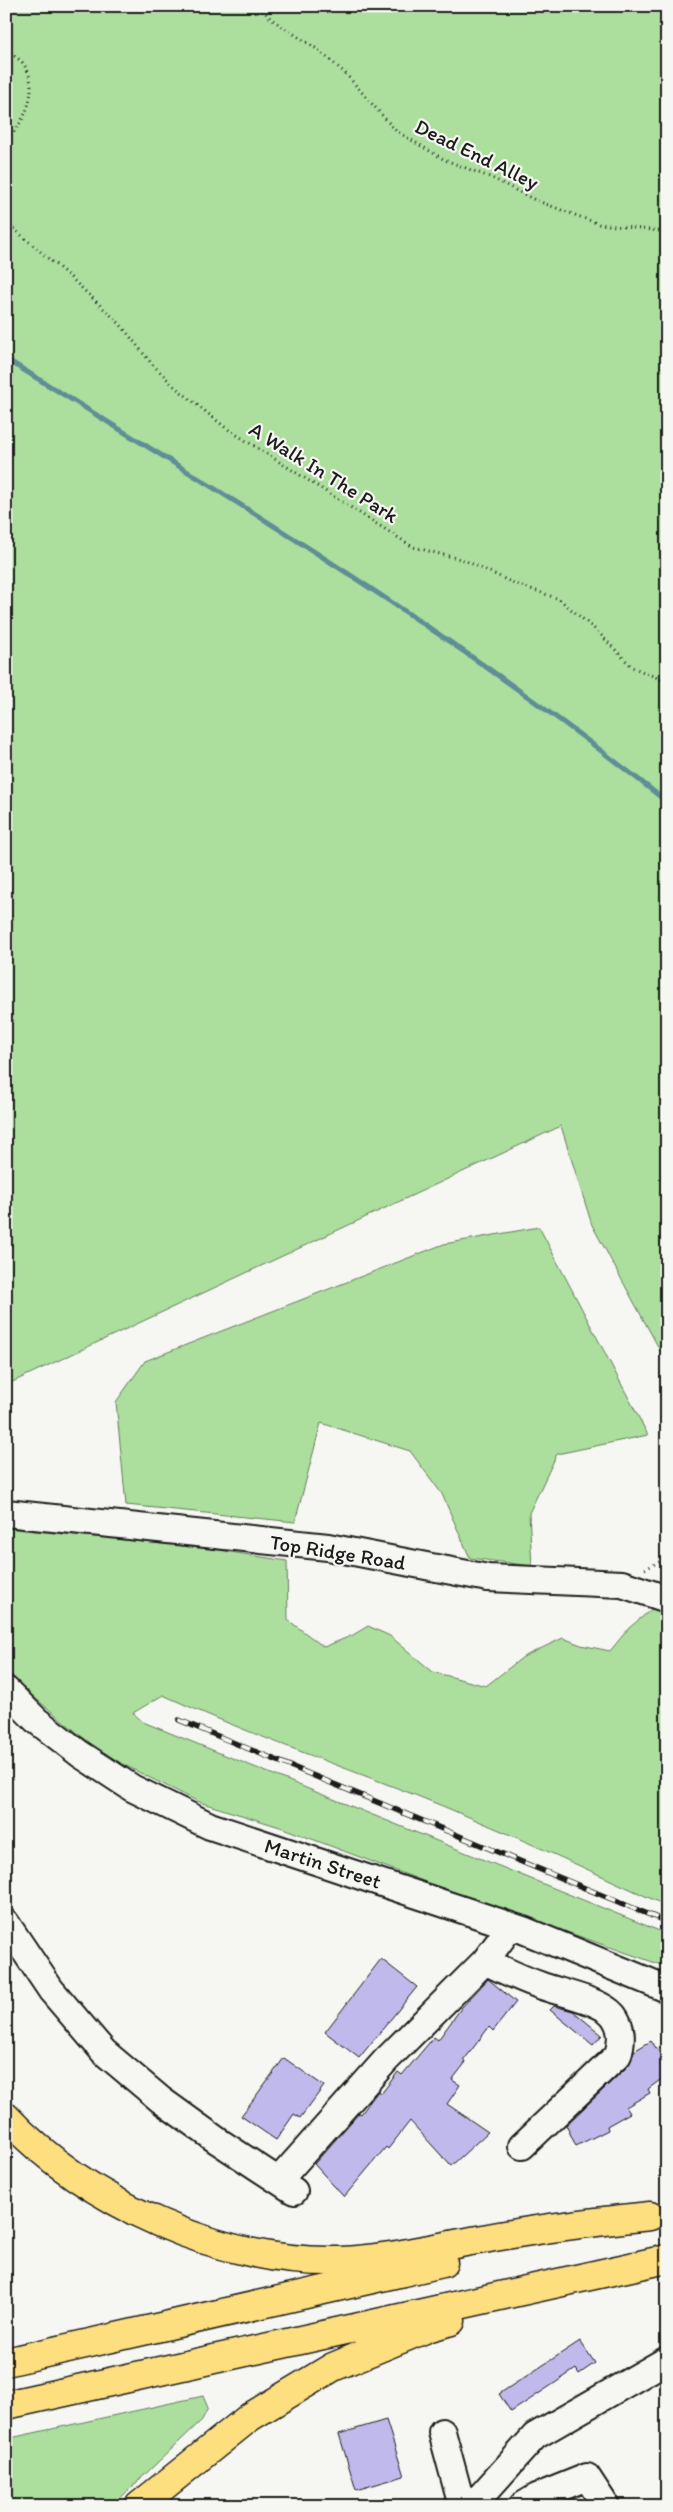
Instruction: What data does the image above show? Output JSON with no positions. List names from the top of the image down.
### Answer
{
  "streets": {
    "street": ["Top Ridge Road", "Martin Street"],
    "path": ["Dead End Alley", "A Walk In The Park"]
  }
}
